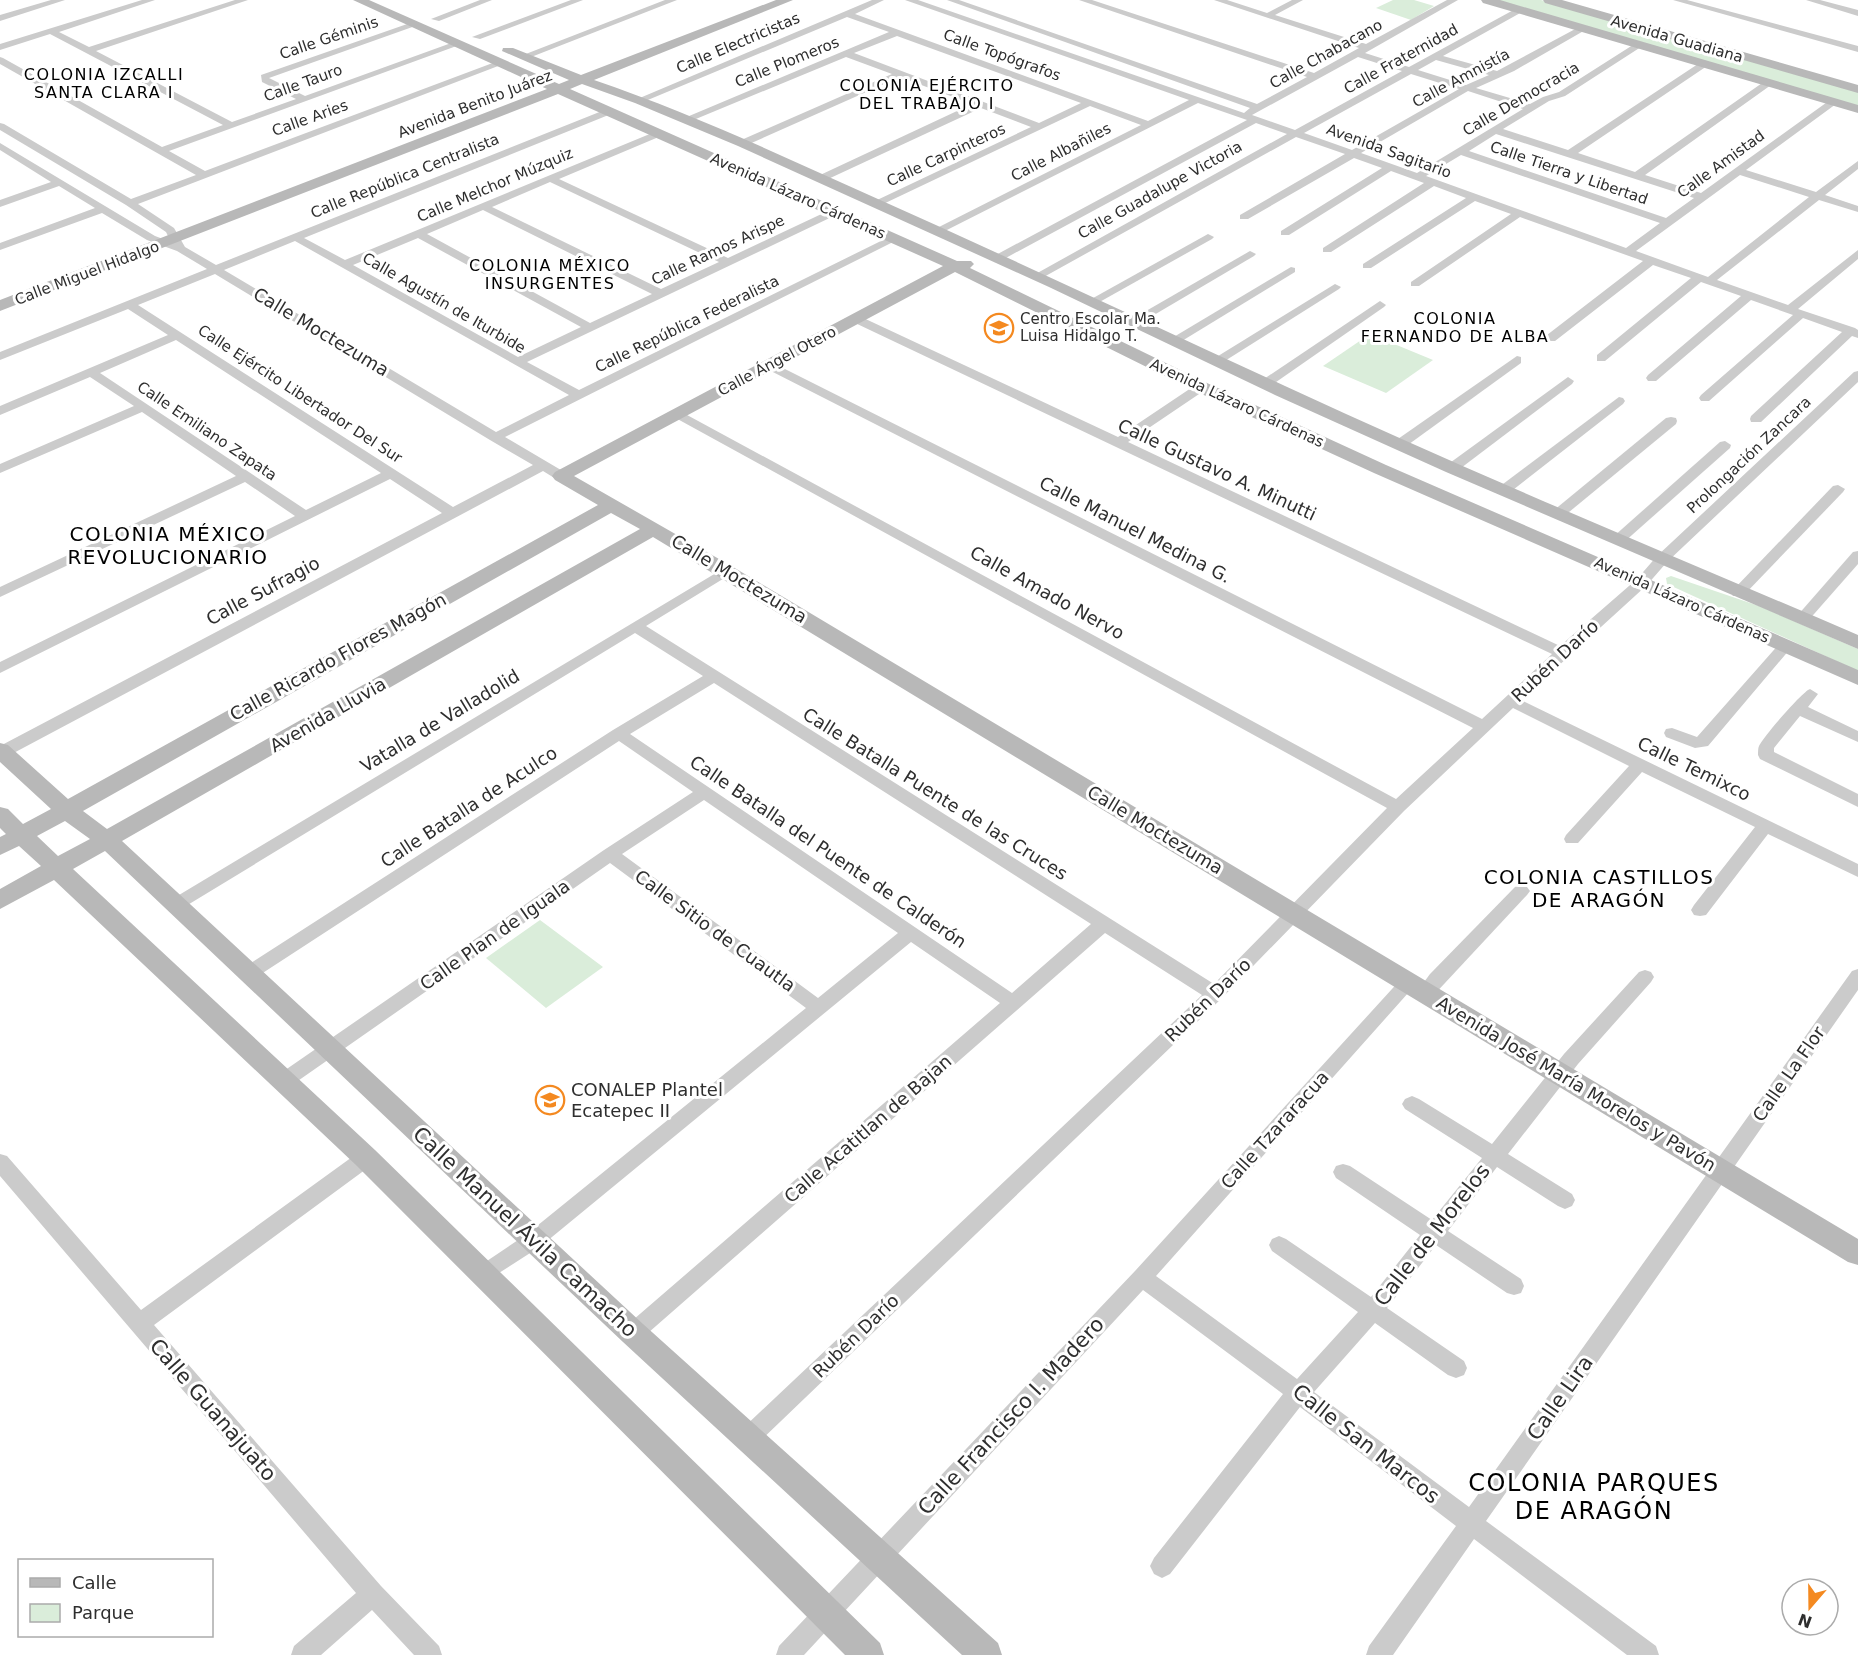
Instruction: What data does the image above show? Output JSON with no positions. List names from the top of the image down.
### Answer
{
  "streets": {
    "street": [
      "Calle Géminis",
      "Avenida Guadiana",
      "Calle Electricistas",
      "Calle Chabacano",
      "Calle Topógrafos",
      "Calle Fraternidad",
      "Calle Plomeros",
      "Calle Amnistía",
      "Calle Tauro",
      "Calle Democracia",
      "Avenida Benito Juárez",
      "Calle Aries",
      "Avenida Sagitario",
      "Calle Albañiles",
      "Calle Carpinteros",
      "Calle Amistad",
      "Calle Tierra y Libertad",
      "Calle República Centralista",
      "Calle Melchor Múzquiz",
      "Calle Guadalupe Victoria",
      "Avenida Lázaro Cárdenas",
      "Calle Ramos Arispe",
      "Calle Miguel Hidalgo",
      "Calle Agustín de Iturbide",
      "Calle República Federalista",
      "Calle Moctezuma",
      "Calle Ángel Otero",
      "Calle Ejército Libertador Del Sur",
      "Calle Emiliano Zapata",
      "Prolongación Zancara",
      "Calle Gustavo A. Minutti",
      "Calle Manuel Medina G.",
      "Calle Sufragio",
      "Calle Amado Nervo",
      "Calle Ricardo Flores Magón",
      "Rubén Darío",
      "Avenida Lluvia",
      "Vatalla de Valladolid",
      "Calle Temixco",
      "Calle Batalla Puente de las Cruces",
      "Calle Batalla de Aculco",
      "Calle Batalla del Puente de Calderón",
      "Calle Sitio de Cuautla",
      "Calle Plan de Iguala",
      "Calle La Flor",
      "Avenida José María Morelos y Pavón",
      "Calle Acatitlan de Bajan",
      "Calle Tzararacua",
      "Calle Manuel Ávila Camacho",
      "Calle de Morelos",
      "Calle Lira",
      "Calle Guanajuato",
      "Calle Francisco I. Madero",
      "Calle San Marcos"
    ]
  },
  "crossings": [
    ["Calle Géminis", "Calle Tauro"],
    ["Calle Géminis", "Avenida Lázaro Cárdenas"],
    ["Avenida Guadiana", "Calle Fraternidad"],
    ["Avenida Guadiana", "Calle Amnistía"],
    ["Avenida Guadiana", "Calle Democracia"],
    ["Avenida Guadiana", "Calle Amistad"],
    ["Calle Electricistas", "Calle Topógrafos"],
    ["Calle Electricistas", "Avenida Lázaro Cárdenas"],
    ["Calle Chabacano", "Avenida Sagitario"],
    ["Calle Topógrafos", "Calle Plomeros"],
    ["Calle Topógrafos", "Calle Albañiles"],
    ["Calle Topógrafos", "Calle Carpinteros"],
    ["Calle Fraternidad", "Avenida Sagitario"],
    ["Calle Fraternidad", "Calle Guadalupe Victoria"],
    ["Calle Plomeros", "Avenida Lázaro Cárdenas"],
    ["Calle Amnistía", "Avenida Sagitario"],
    ["Calle Tauro", "Avenida Lázaro Cárdenas"],
    ["Calle Democracia", "Avenida Sagitario"],
    ["Calle Democracia", "Calle Tierra y Libertad"],
    ["Avenida Benito Juárez", "Avenida Lázaro Cárdenas"],
    ["Avenida Benito Juárez", "Calle Miguel Hidalgo"],
    ["Avenida Benito Juárez", "Calle Moctezuma"],
    ["Calle Aries", "Avenida Lázaro Cárdenas"],
    ["Avenida Sagitario", "Calle Albañiles"],
    ["Avenida Sagitario", "Calle Amistad"],
    ["Avenida Sagitario", "Calle Guadalupe Victoria"],
    ["Calle Albañiles", "Avenida Lázaro Cárdenas"],
    ["Calle Carpinteros", "Avenida Lázaro Cárdenas"],
    ["Calle Amistad", "Calle Tierra y Libertad"],
    ["Calle República Centralista", "Avenida Lázaro Cárdenas"],
    ["Calle República Centralista", "Calle Agustín de Iturbide"],
    ["Calle República Centralista", "Calle Moctezuma"],
    ["Calle República Centralista", "Calle Ejército Libertador Del Sur"],
    ["Calle Melchor Múzquiz", "Avenida Lázaro Cárdenas"],
    ["Calle Melchor Múzquiz", "Calle Agustín de Iturbide"],
    ["Calle Guadalupe Victoria", "Avenida Lázaro Cárdenas"],
    ["Calle Guadalupe Victoria", "Calle Ángel Otero"],
    ["Avenida Lázaro Cárdenas", "Calle Ramos Arispe"],
    ["Avenida Lázaro Cárdenas", "Calle República Federalista"],
    ["Avenida Lázaro Cárdenas", "Calle Ángel Otero"],
    ["Avenida Lázaro Cárdenas", "Prolongación Zancara"],
    ["Avenida Lázaro Cárdenas", "Rubén Darío"],
    ["Calle Ramos Arispe", "Calle Agustín de Iturbide"],
    ["Calle Miguel Hidalgo", "Calle Moctezuma"],
    ["Calle Agustín de Iturbide", "Calle República Federalista"],
    ["Calle República Federalista", "Calle Moctezuma"],
    ["Calle Moctezuma", "Calle Ángel Otero"],
    ["Calle Moctezuma", "Calle Sufragio"],
    ["Calle Moctezuma", "Calle Ricardo Flores Magón"],
    ["Calle Moctezuma", "Rubén Darío"],
    ["Calle Moctezuma", "Avenida Lluvia"],
    ["Calle Moctezuma", "Vatalla de Valladolid"],
    ["Calle Moctezuma", "Avenida José María Morelos y Pavón"],
    ["Calle Ángel Otero", "Calle Gustavo A. Minutti"],
    ["Calle Ángel Otero", "Calle Manuel Medina G."],
    ["Calle Ángel Otero", "Calle Amado Nervo"],
    ["Calle Ejército Libertador Del Sur", "Calle Sufragio"],
    ["Prolongación Zancara", "Rubén Darío"],
    ["Calle Gustavo A. Minutti", "Rubén Darío"],
    ["Calle Manuel Medina G.", "Rubén Darío"],
    ["Calle Sufragio", "Calle Manuel Ávila Camacho"],
    ["Calle Amado Nervo", "Rubén Darío"],
    ["Calle Ricardo Flores Magón", "Calle Manuel Ávila Camacho"],
    ["Rubén Darío", "Calle Temixco"],
    ["Rubén Darío", "Calle Batalla Puente de las Cruces"],
    ["Rubén Darío", "Avenida José María Morelos y Pavón"],
    ["Rubén Darío", "Calle Manuel Ávila Camacho"],
    ["Avenida Lluvia", "Calle Manuel Ávila Camacho"],
    ["Vatalla de Valladolid", "Calle Batalla Puente de las Cruces"],
    ["Vatalla de Valladolid", "Calle Manuel Ávila Camacho"],
    ["Calle Batalla Puente de las Cruces", "Calle Batalla de Aculco"],
    ["Calle Batalla Puente de las Cruces", "Calle Acatitlan de Bajan"],
    ["Calle Batalla de Aculco", "Calle Batalla del Puente de Calderón"],
    ["Calle Batalla de Aculco", "Calle Manuel Ávila Camacho"],
    ["Calle Batalla del Puente de Calderón", "Calle Plan de Iguala"],
    ["Calle Batalla del Puente de Calderón", "Calle Acatitlan de Bajan"],
    ["Calle Sitio de Cuautla", "Calle Plan de Iguala"],
    ["Calle Plan de Iguala", "Calle Manuel Ávila Camacho"],
    ["Calle La Flor", "Avenida José María Morelos y Pavón"],
    ["Calle La Flor", "Calle Lira"],
    ["Avenida José María Morelos y Pavón", "Calle Tzararacua"],
    ["Avenida José María Morelos y Pavón", "Calle de Morelos"],
    ["Avenida José María Morelos y Pavón", "Calle Lira"],
    ["Calle Acatitlan de Bajan", "Calle Manuel Ávila Camacho"],
    ["Calle Tzararacua", "Calle Francisco I. Madero"],
    ["Calle Tzararacua", "Calle San Marcos"],
    ["Calle Manuel Ávila Camacho", "Calle Francisco I. Madero"],
    ["Calle de Morelos", "Calle San Marcos"],
    ["Calle Lira", "Calle San Marcos"],
    ["Calle Francisco I. Madero", "Calle San Marcos"]
  ],
  "districts": [
    "COLONIA IZCALLI SANTA CLARA I",
    "COLONIA EJÉRCITO DEL TRABAJO I",
    "COLONIA MÉXICO INSURGENTES",
    "COLONIA FERNANDO DE ALBA",
    "COLONIA MÉXICO REVOLUCIONARIO",
    "COLONIA CASTILLOS DE ARAGÓN",
    "COLONIA PARQUES DE ARAGÓN"
  ],
  "places": {
    "school or university": ["Centro Escolar Ma. Luisa Hidalgo T.", "CONALEP Plantel Ecatepec II"]
  },
  "legend": ["Calle", "Parque"],
  "north": "bottom"
}
